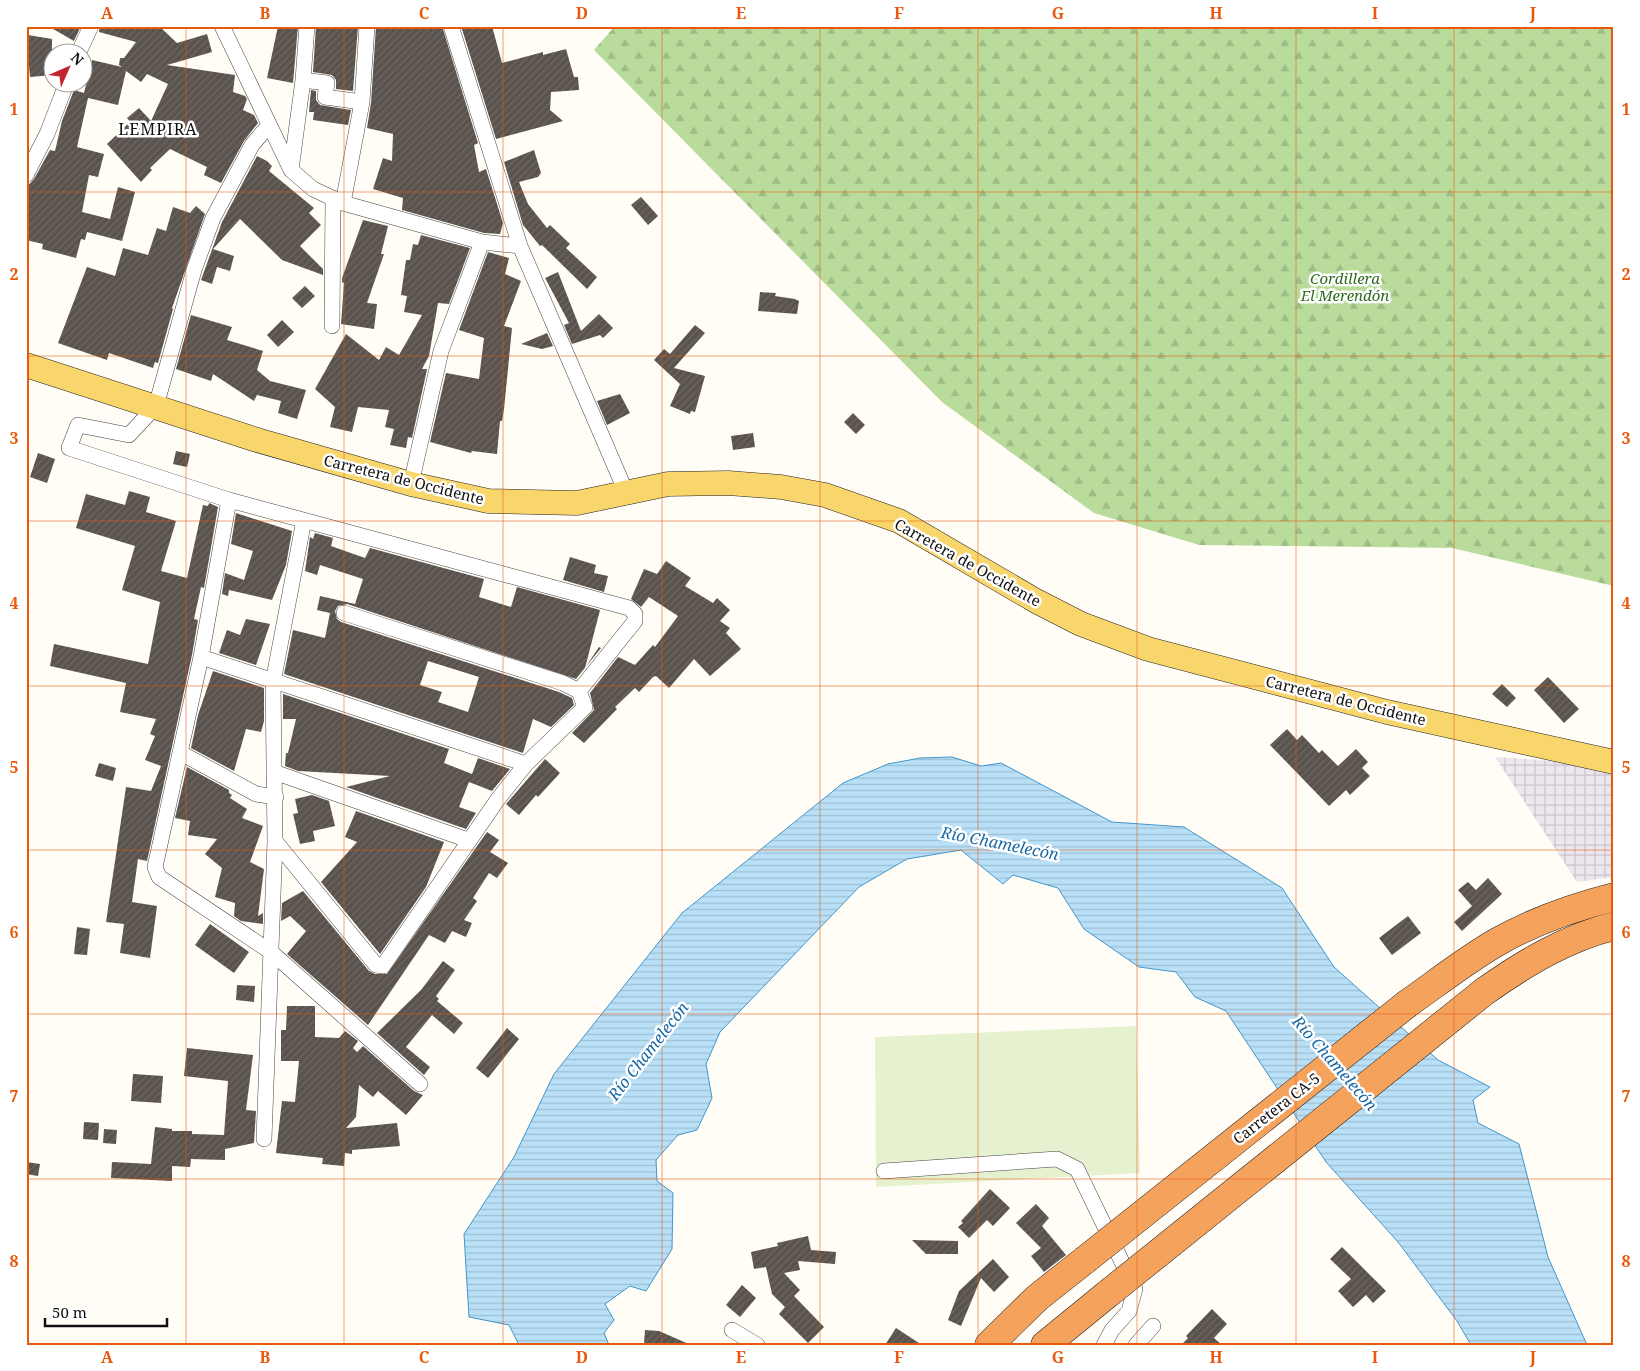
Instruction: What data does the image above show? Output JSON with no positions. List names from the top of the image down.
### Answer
{
  "streets": {
    "highway": ["Carretera CA-5"],
    "main road": ["Carretera de Occidente"]
  },
  "districts": ["LEMPIRA"],
  "water": ["Río Chamelecón"],
  "parks": ["Cordillera El Merendón"],
  "scale_bar": "50 m",
  "north": "top right",
  "grid": {
    "columns": [
      "A",
      "B",
      "C",
      "D",
      "E",
      "F",
      "G",
      "H",
      "I",
      "J"
    ],
    "rows": [
      "1",
      "2",
      "3",
      "4",
      "5",
      "6",
      "7",
      "8"
    ]
  }
}
